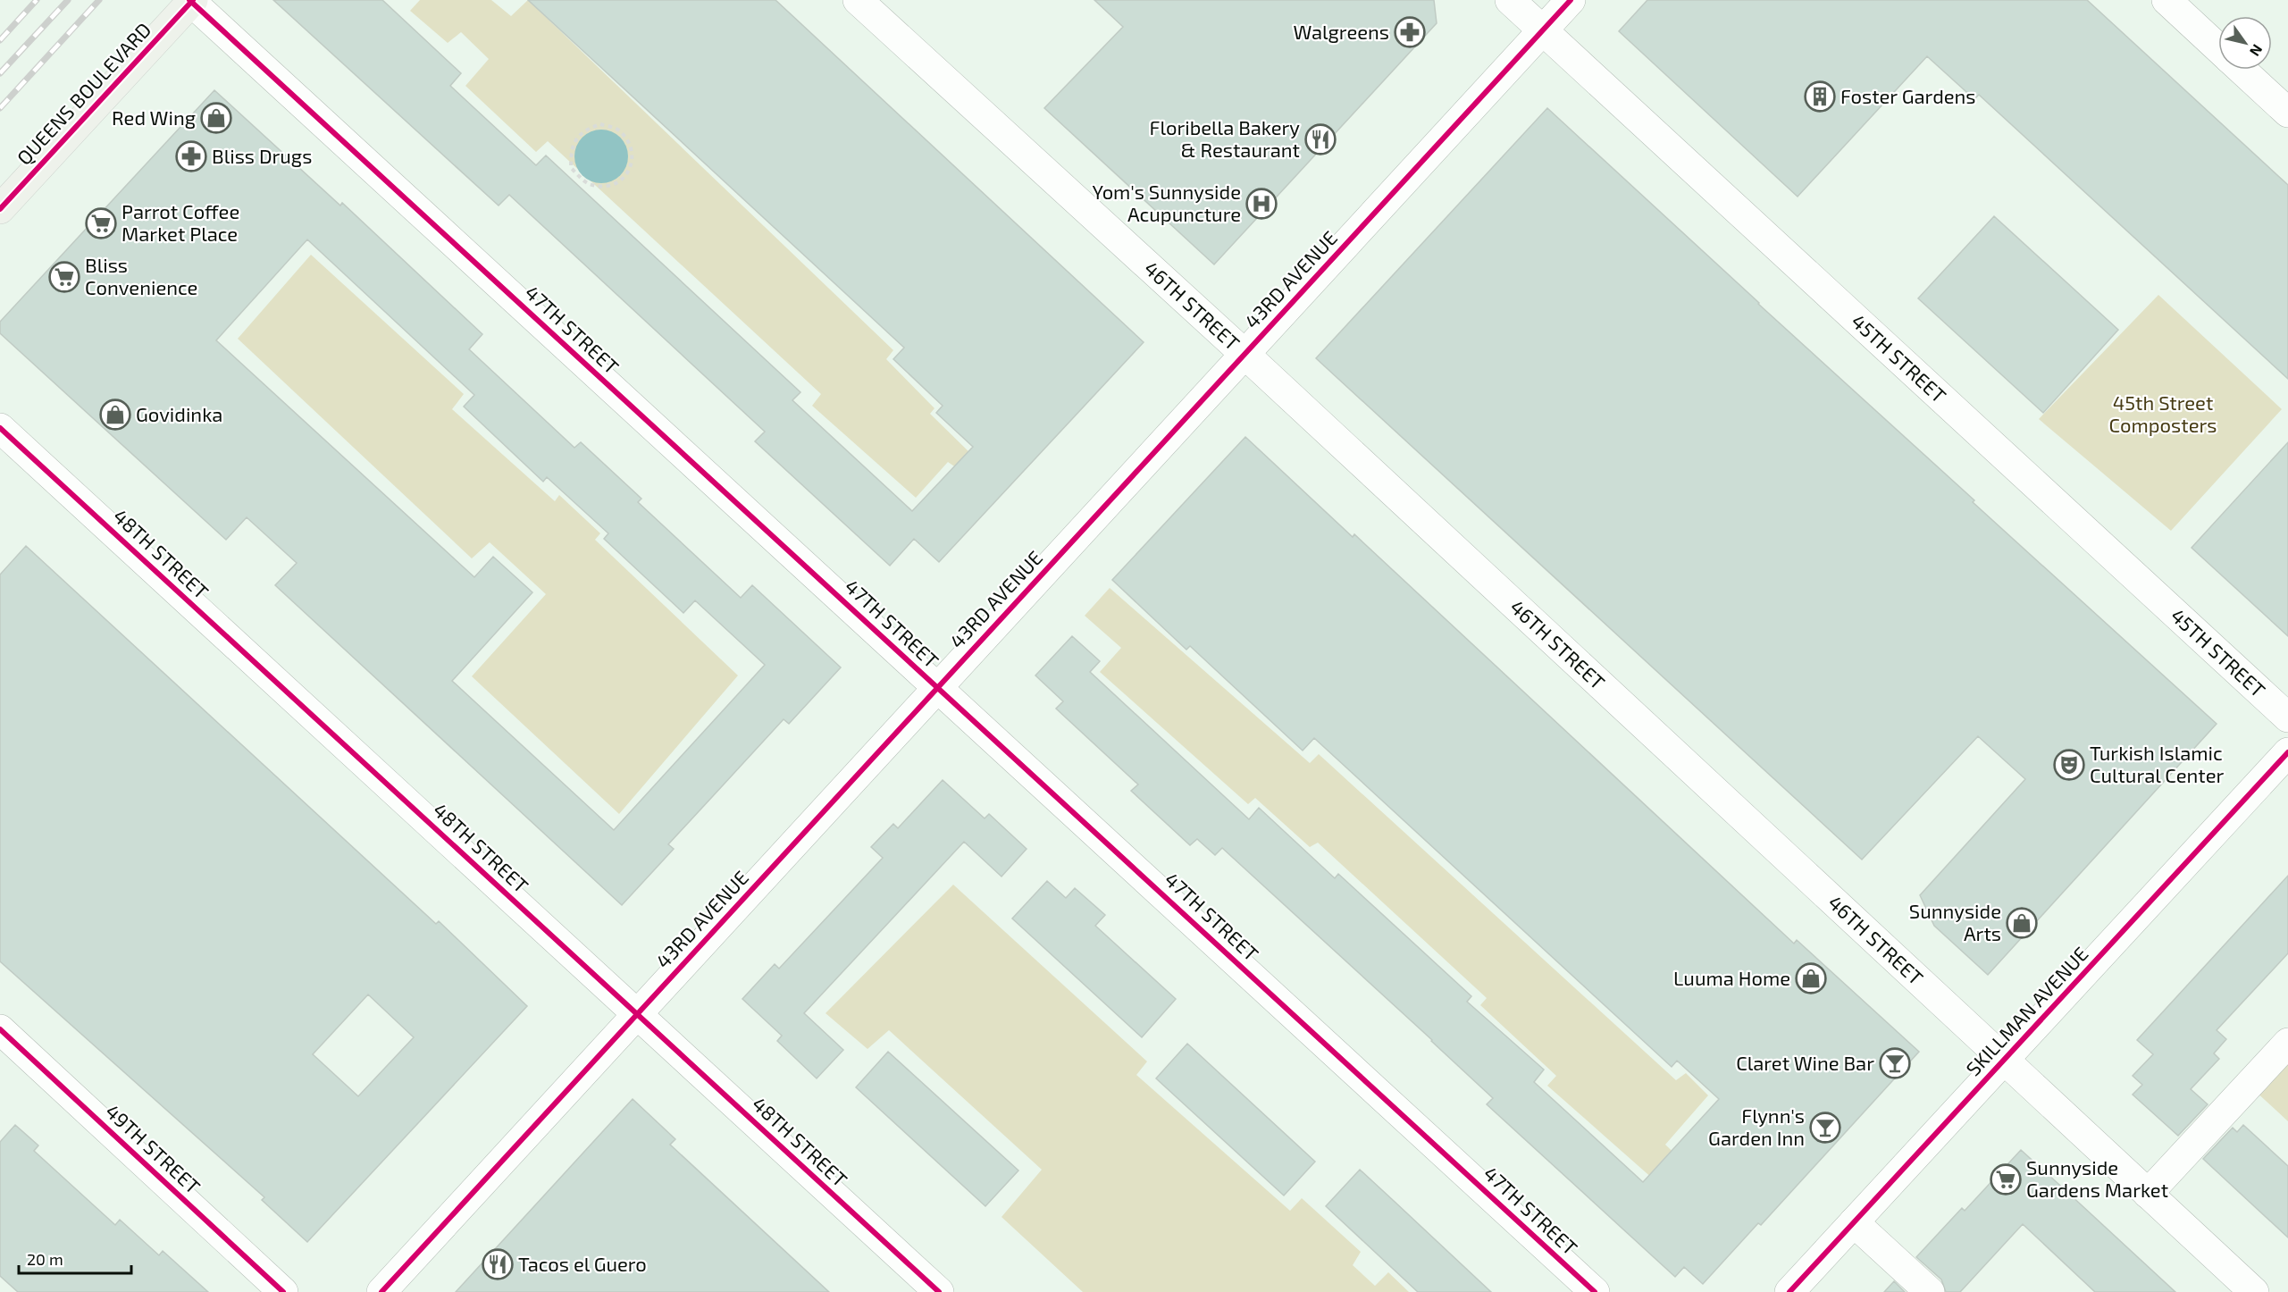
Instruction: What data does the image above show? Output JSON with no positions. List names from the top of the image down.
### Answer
{
  "streets": {
    "main road": ["QUEENS BOULEVARD"],
    "street": [
      "43RD AVENUE",
      "46TH STREET",
      "47TH STREET",
      "45TH STREET",
      "48TH STREET",
      "SKILLMAN AVENUE",
      "49TH STREET"
    ]
  },
  "crossings": [
    ["QUEENS BOULEVARD", "47TH STREET"],
    ["43RD AVENUE", "46TH STREET"],
    ["43RD AVENUE", "47TH STREET"],
    ["43RD AVENUE", "45TH STREET"],
    ["43RD AVENUE", "48TH STREET"],
    ["46TH STREET", "SKILLMAN AVENUE"]
  ],
  "parks": ["45th Street Composters"],
  "places": {
    "pharmacy": ["Walgreens", "Bliss Drugs"],
    "building": ["Foster Gardens"],
    "shop": [
      "Red Wing",
      "Govidinka",
      "Sunnyside Arts",
      "Luuma Home"
    ],
    "restaurant": ["Floribella Bakery & Restaurant", "Tacos el Guero"],
    "hospital": ["Yom's Sunnyside Acupuncture"],
    "supermarket": ["Parrot Coffee Market Place", "Bliss Convenience", "Sunnyside Gardens Market"],
    "theatre": ["Turkish Islamic Cultural Center"],
    "bar": ["Claret Wine Bar", "Flynn's Garden Inn"]
  },
  "scale_bar": "20 m",
  "north": "bottom right"
}
